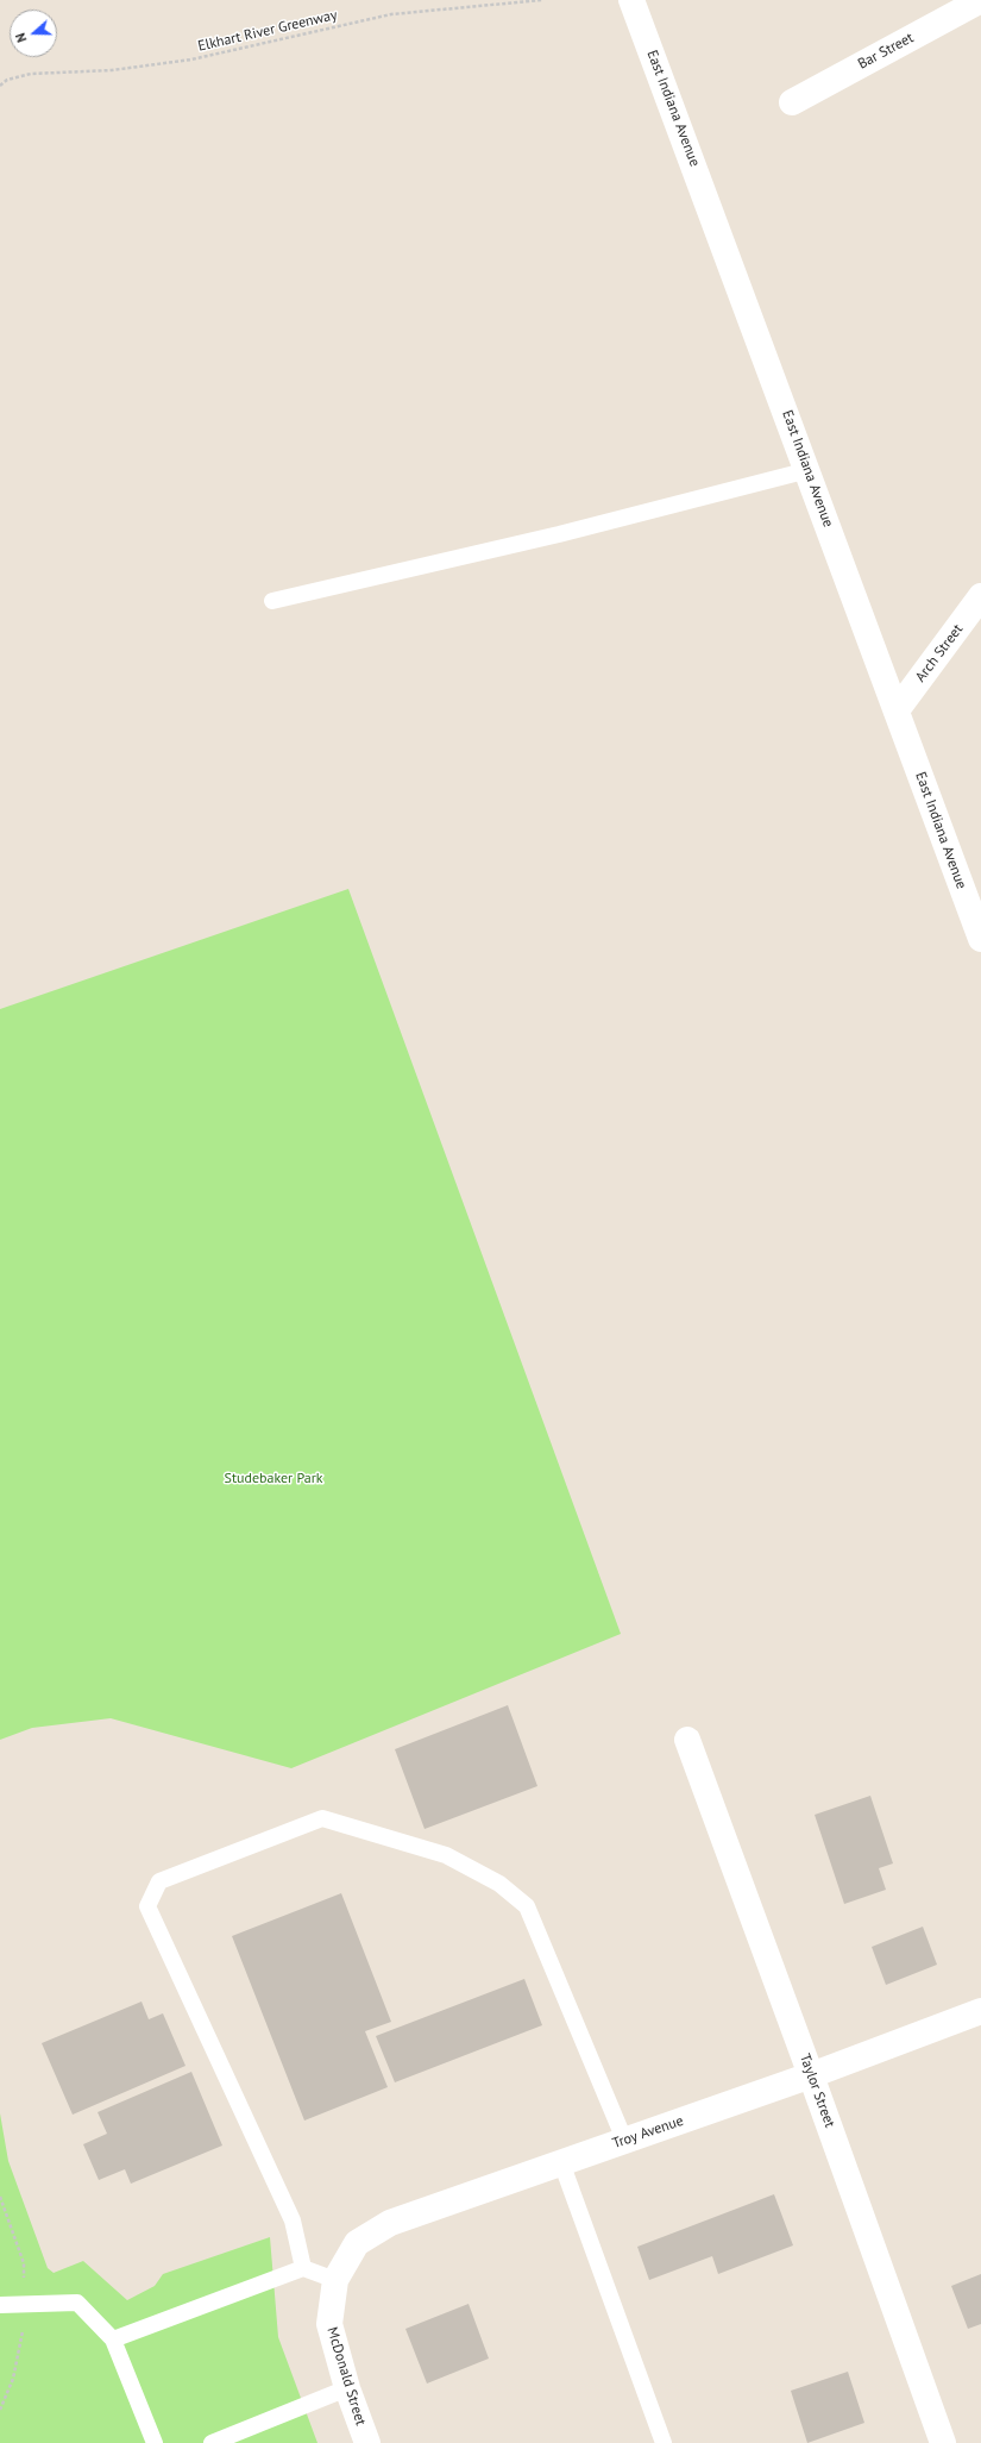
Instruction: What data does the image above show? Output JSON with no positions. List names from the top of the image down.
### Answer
{
  "streets": {
    "street": [
      "Bar Street",
      "East Indiana Avenue",
      "Arch Street",
      "Taylor Street",
      "Troy Avenue",
      "McDonald Street"
    ],
    "path": ["Elkhart River Greenway"]
  },
  "crossings": [
    ["East Indiana Avenue", "Arch Street"],
    ["Taylor Street", "Troy Avenue"],
    ["Troy Avenue", "McDonald Street"]
  ],
  "parks": ["Studebaker Park"],
  "north": "left"
}
